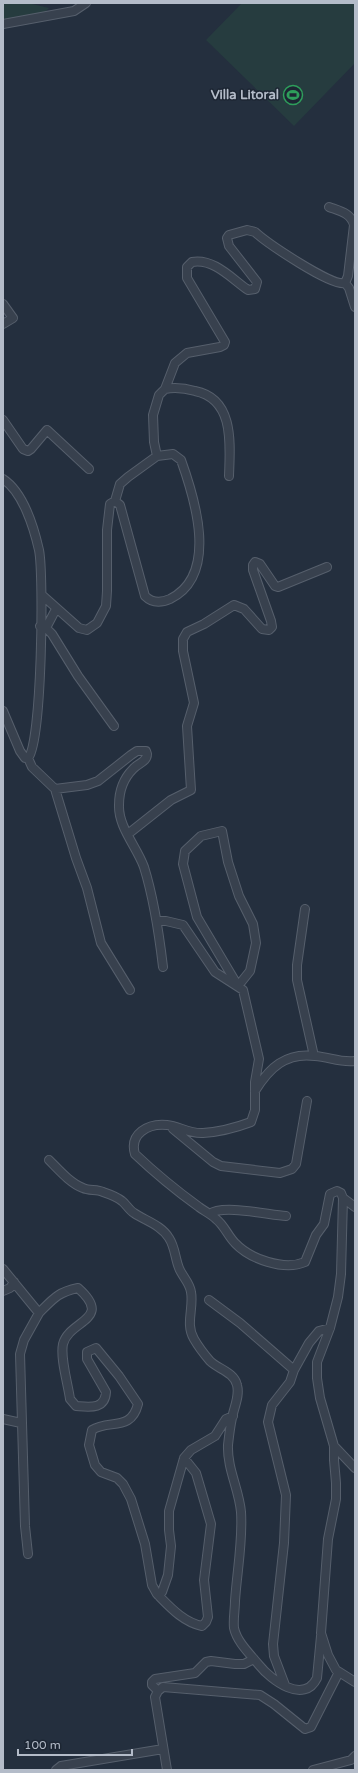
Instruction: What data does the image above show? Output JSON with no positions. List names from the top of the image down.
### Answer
{
  "places": {
    "sports": ["Villa Litoral"]
  },
  "scale_bar": "100 m"
}
